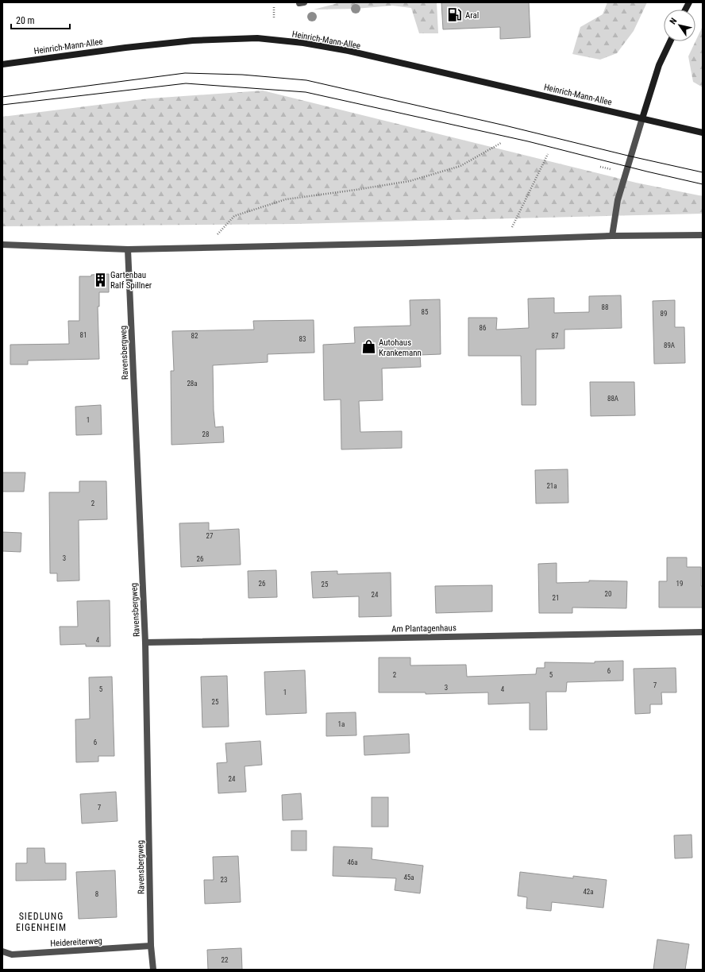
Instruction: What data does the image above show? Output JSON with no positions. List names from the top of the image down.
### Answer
{
  "streets": {
    "main road": ["Heinrich-Mann-Allee"],
    "street": ["Ravensbergweg", "Am Plantagenhaus", "Heidereiterweg"]
  },
  "crossings": [
    ["Ravensbergweg", "Am Plantagenhaus"],
    ["Ravensbergweg", "Heidereiterweg"]
  ],
  "districts": ["SIEDLUNG EIGENHEIM"],
  "places": {
    "fuel station": ["Aral"],
    "building": ["Gartenbau Ralf Spillner"],
    "shop": ["Autohaus Krankemann"]
  },
  "house_numbers": [
    "88",
    "85",
    "89",
    "86",
    "81",
    "82",
    "87",
    "83",
    "89A",
    "28a",
    "88A",
    "1",
    "28",
    "21a",
    "2",
    "27",
    "3",
    "26",
    "26",
    "19",
    "25",
    "20",
    "24",
    "21",
    "4",
    "6",
    "2",
    "5",
    "7",
    "3",
    "5",
    "4",
    "1",
    "25",
    "1a",
    "6",
    "24",
    "7",
    "46a",
    "45a",
    "23",
    "42a",
    "8",
    "22"
  ],
  "scale_bar": "20 m",
  "north": "top left"
}
